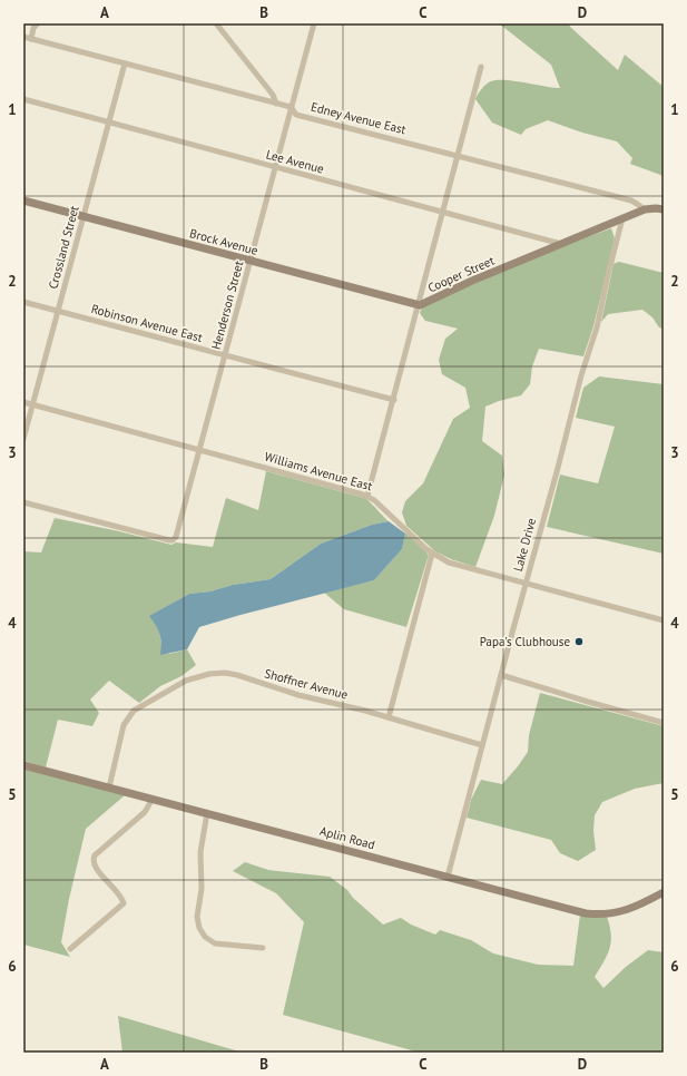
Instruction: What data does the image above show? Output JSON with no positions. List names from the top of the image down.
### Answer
{
  "streets": {
    "street": [
      "Edney Avenue East",
      "Lee Avenue",
      "Brock Avenue",
      "Crossland Street",
      "Cooper Street",
      "Henderson Street",
      "Robinson Avenue East",
      "Williams Avenue East",
      "Lake Drive",
      "Shoffner Avenue",
      "Aplin Road"
    ]
  },
  "crossings": [
    ["Edney Avenue East", "Crossland Street"],
    ["Edney Avenue East", "Cooper Street"],
    ["Edney Avenue East", "Henderson Street"],
    ["Lee Avenue", "Crossland Street"],
    ["Lee Avenue", "Cooper Street"],
    ["Lee Avenue", "Henderson Street"],
    ["Brock Avenue", "Crossland Street"],
    ["Brock Avenue", "Cooper Street"],
    ["Brock Avenue", "Henderson Street"],
    ["Crossland Street", "Robinson Avenue East"],
    ["Crossland Street", "Williams Avenue East"],
    ["Cooper Street", "Robinson Avenue East"],
    ["Cooper Street", "Williams Avenue East"],
    ["Cooper Street", "Lake Drive"],
    ["Henderson Street", "Robinson Avenue East"],
    ["Henderson Street", "Williams Avenue East"],
    ["Williams Avenue East", "Lake Drive"],
    ["Lake Drive", "Shoffner Avenue"],
    ["Lake Drive", "Aplin Road"],
    ["Shoffner Avenue", "Aplin Road"]
  ],
  "places": ["Papa's Clubhouse"],
  "grid": {
    "columns": [
      "A",
      "B",
      "C",
      "D"
    ],
    "rows": [
      "1",
      "2",
      "3",
      "4",
      "5",
      "6"
    ]
  }
}
